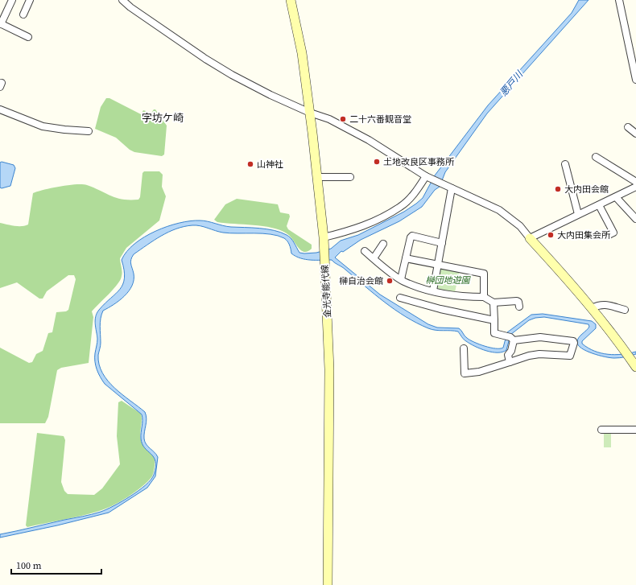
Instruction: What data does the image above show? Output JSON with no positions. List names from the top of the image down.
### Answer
{
  "streets": {
    "main road": ["金光寺能代線"]
  },
  "districts": ["字坊ケ崎"],
  "water": ["悪戸川"],
  "parks": ["榊団地遊園"],
  "places": [
    "二十六番観音堂",
    "土地改良区事務所",
    "山神社",
    "大内田会館",
    "大内田集会所",
    "榊自治会館"
  ],
  "scale_bar": "100 m"
}
